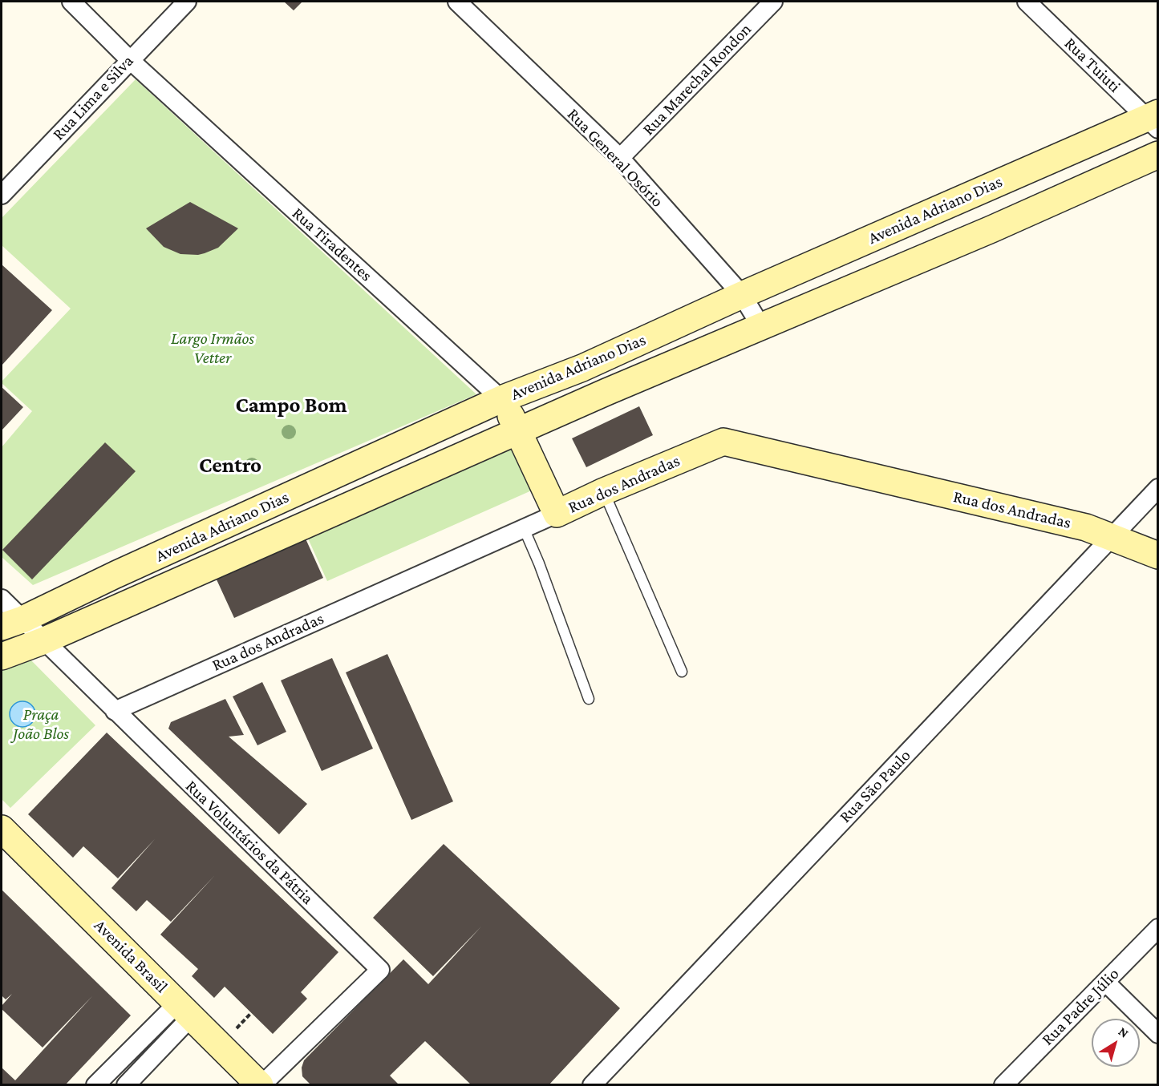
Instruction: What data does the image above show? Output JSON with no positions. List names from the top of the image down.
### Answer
{
  "streets": {
    "street": [
      "Rua Tuiuti",
      "Rua Marechal Rondon",
      "Rua Lima e Silva",
      "Rua General Osório",
      "Avenida Adriano Dias",
      "Rua Tiradentes",
      "Rua dos Andradas",
      "Rua São Paulo",
      "Rua Voluntários da Pátria",
      "Avenida Brasil",
      "Rua Padre Júlio"
    ]
  },
  "crossings": [
    ["Rua Tuiuti", "Avenida Adriano Dias"],
    ["Rua Marechal Rondon", "Rua General Osório"],
    ["Rua Lima e Silva", "Rua Tiradentes"],
    ["Rua General Osório", "Avenida Adriano Dias"],
    ["Avenida Adriano Dias", "Rua Tiradentes"],
    ["Avenida Adriano Dias", "Rua Voluntários da Pátria"],
    ["Rua Tiradentes", "Rua dos Andradas"],
    ["Rua dos Andradas", "Rua São Paulo"],
    ["Rua dos Andradas", "Rua Voluntários da Pátria"],
    ["Rua Voluntários da Pátria", "Avenida Brasil"]
  ],
  "districts": ["Campo Bom", "Centro"],
  "parks": ["Largo Irmãos Vetter", "Praça João Blos"],
  "north": "top right"
}
